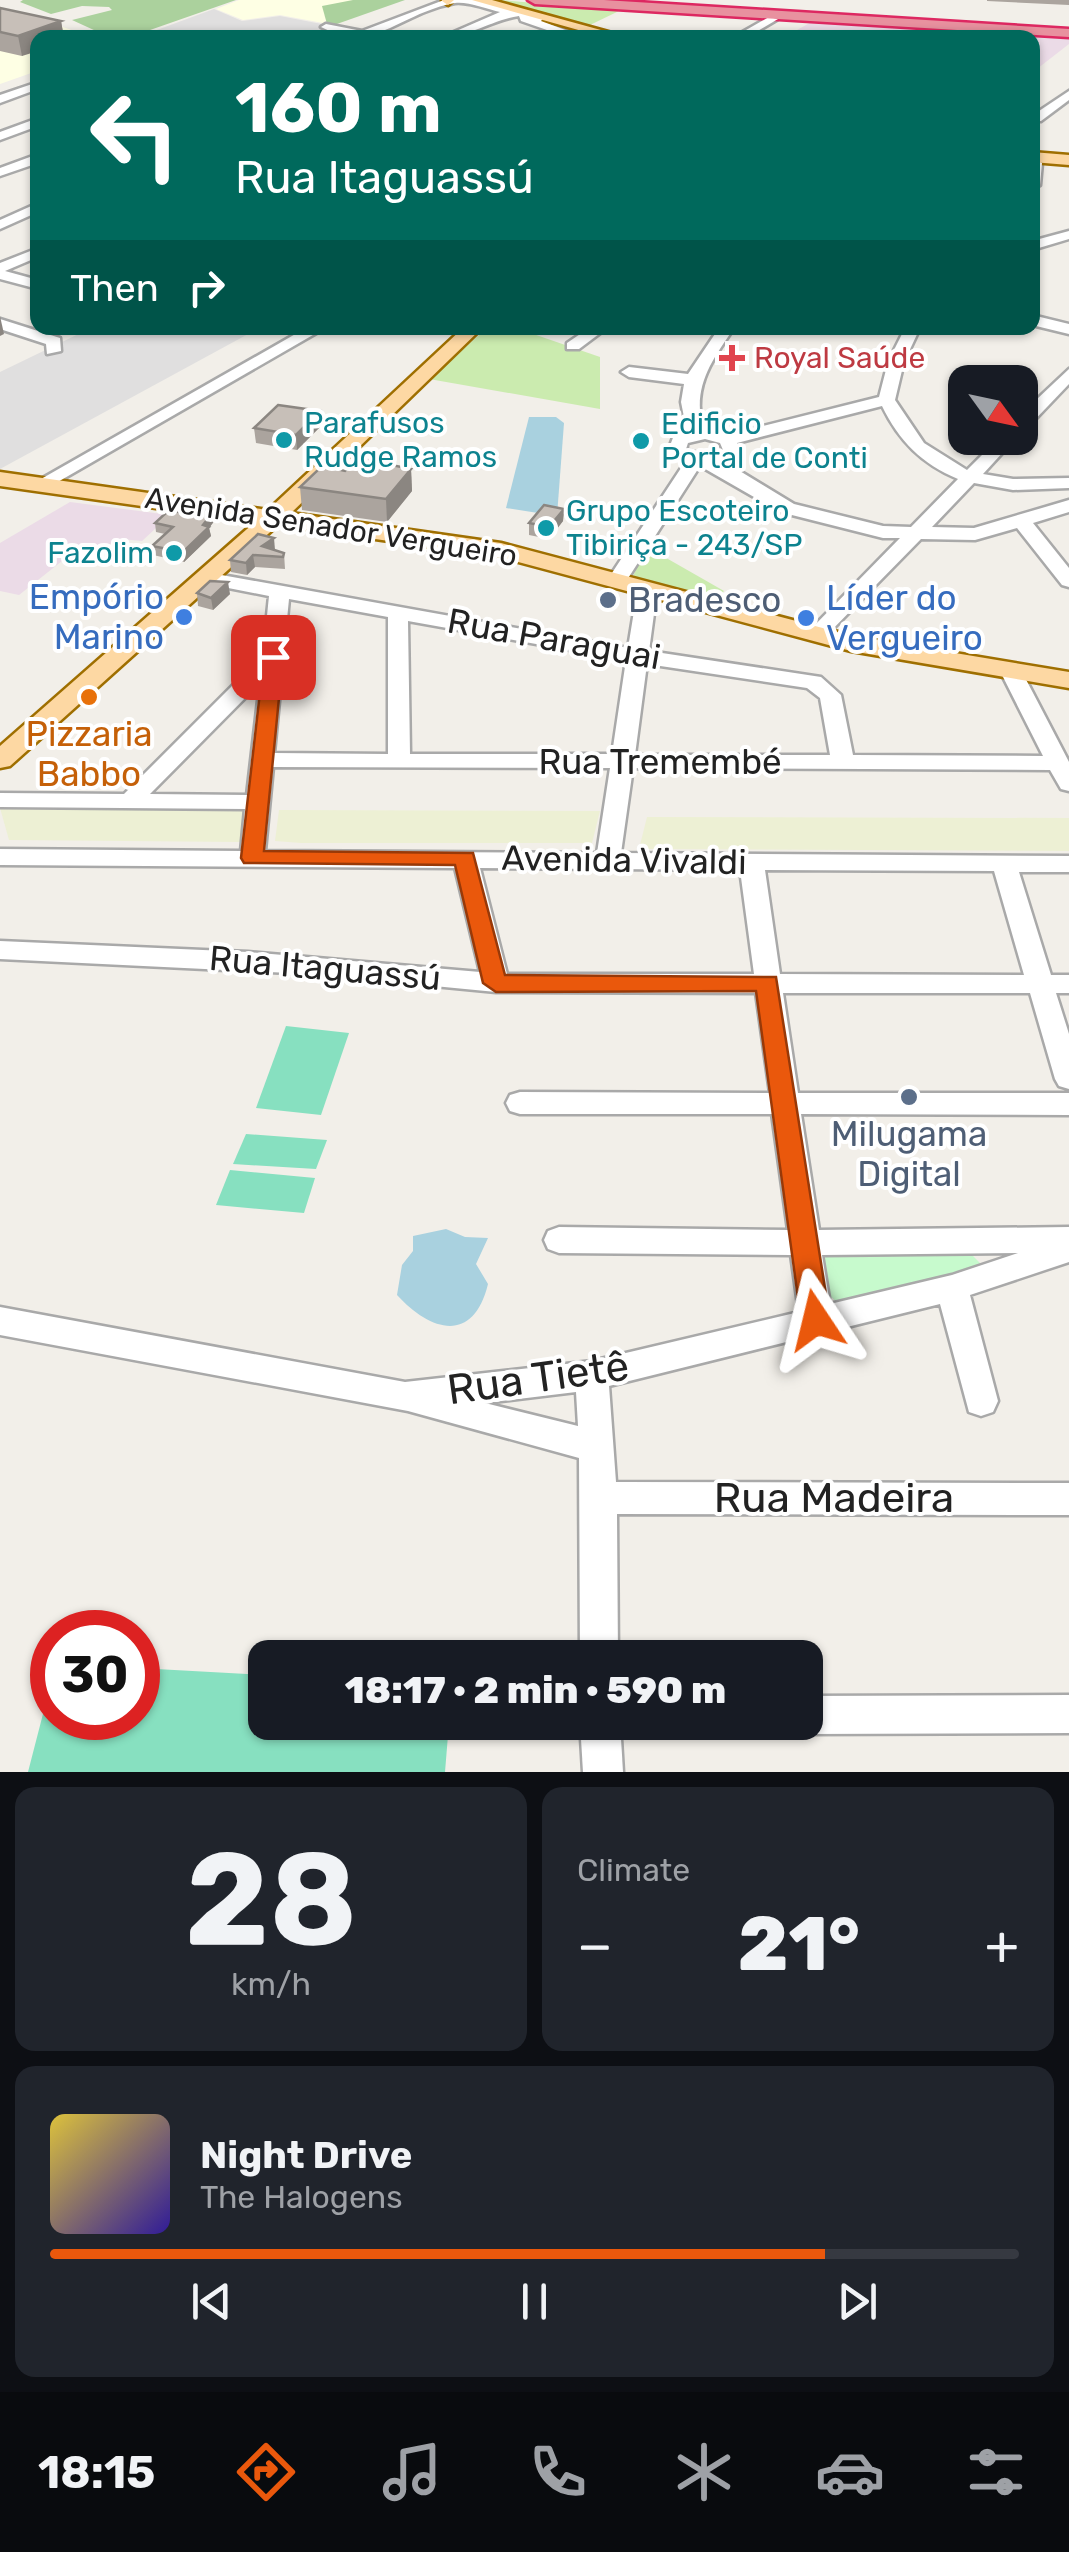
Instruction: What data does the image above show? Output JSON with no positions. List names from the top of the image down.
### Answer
{
  "streets": {
    "main road": ["Avenida Senador Vergueiro"],
    "street": [
      "Rua Paraguai",
      "Rua Tremembé",
      "Avenida Vivaldi",
      "Rua Itaguassú",
      "Rua Tietê",
      "Rua Madeira"
    ]
  },
  "crossings": [
    ["Rua Paraguai", "Rua Tremembé"]
  ],
  "places": {
    "health": ["Royal Saúde"],
    "other": [
      "Parafusos Rudge Ramos",
      "Edificio Portal de Conti",
      "Grupo Escoteiro Tibiriça - 243/SP",
      "Fazolim",
      "Bradesco",
      "Empório Marino",
      "Líder do Vergueiro",
      "Pizzaria Babbo",
      "Milugama Digital"
    ]
  },
  "north": "bottom right",
  "page": {
    "turn": ["160 m", "Rua Itaguassú"],
    "then": "Then",
    "limit": "30",
    "trip": "18:17 · 2 min · 590 m",
    "tile": [
      ["28", "km/h"],
      "Climate"
    ],
    "heat": ["−", "21°", "+"],
    "song": ["Night Drive", "The Halogens"],
    "tabs": "18:15"
  }
}
